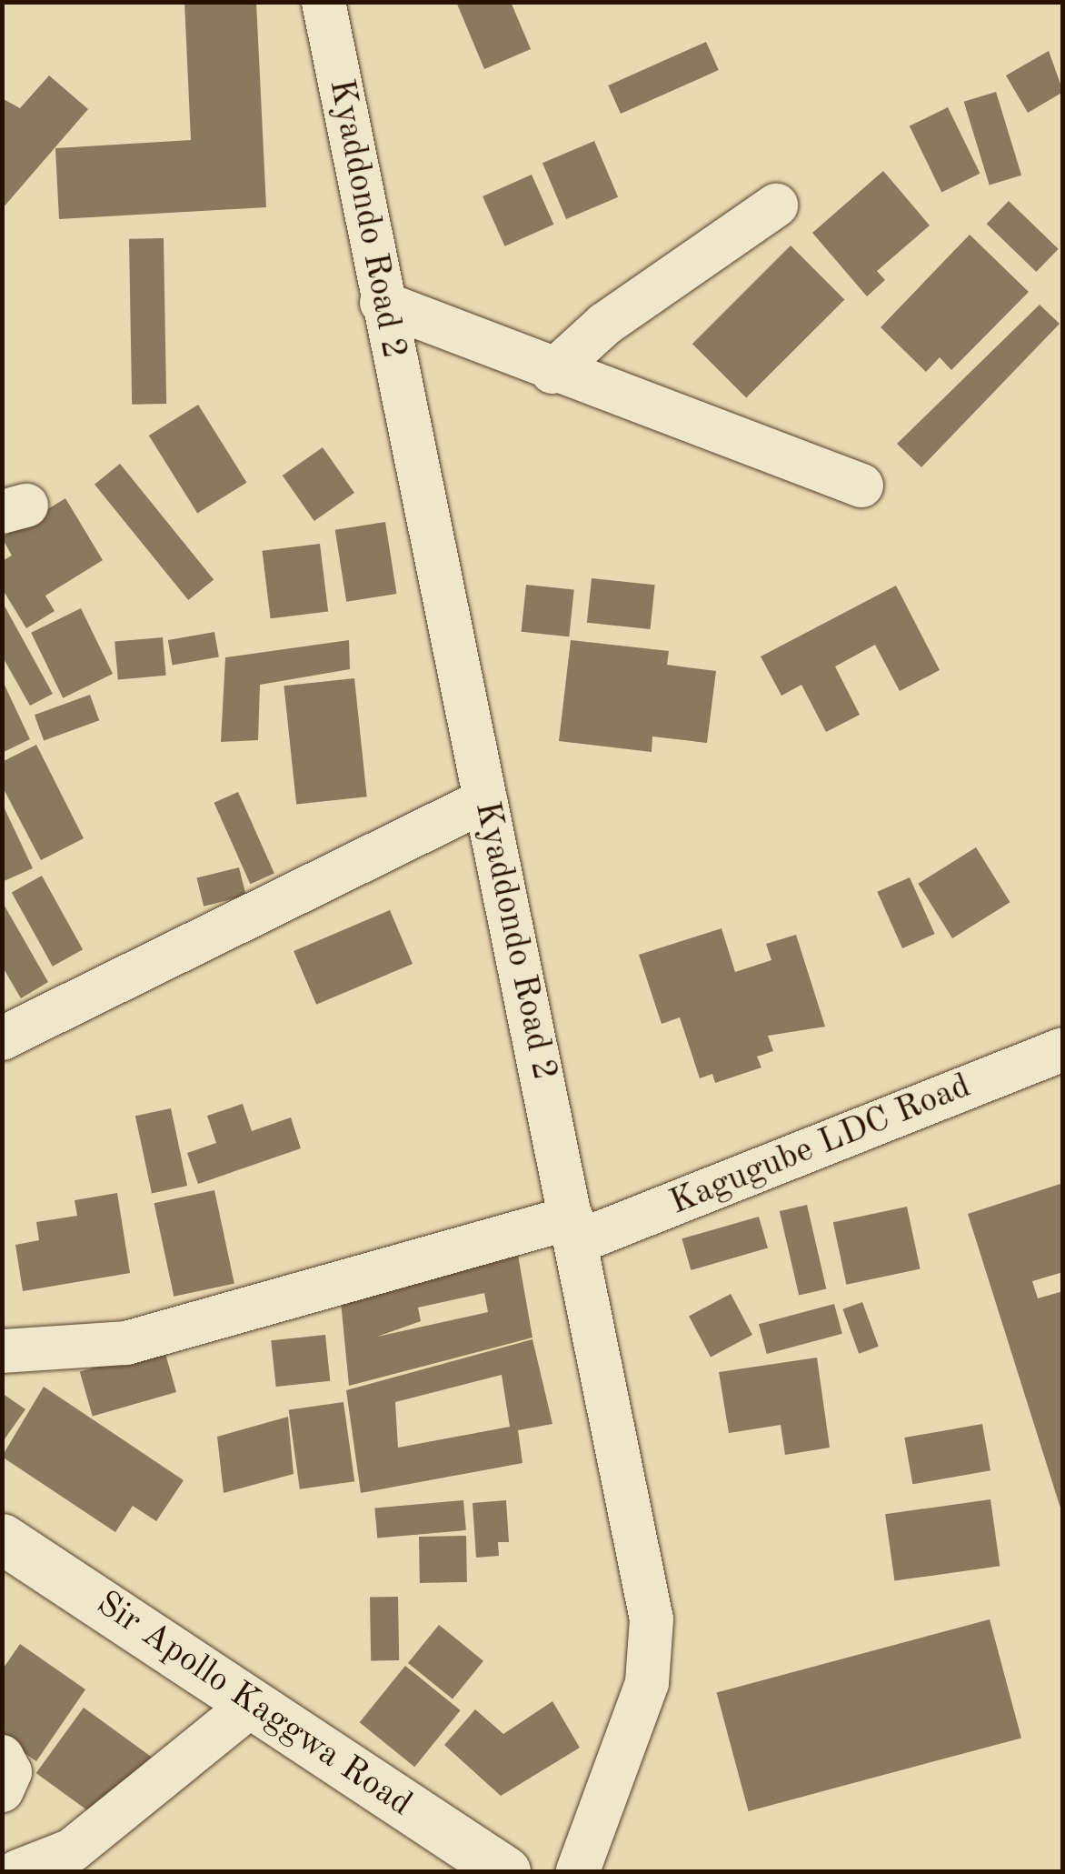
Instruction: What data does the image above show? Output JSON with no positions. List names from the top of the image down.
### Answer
{
  "streets": {
    "main road": ["Sir Apollo Kaggwa Road"],
    "street": ["Kyaddondo Road 2", "Kagugube LDC Road"]
  },
  "crossings": [
    ["Kyaddondo Road 2", "Kagugube LDC Road"]
  ]
}
